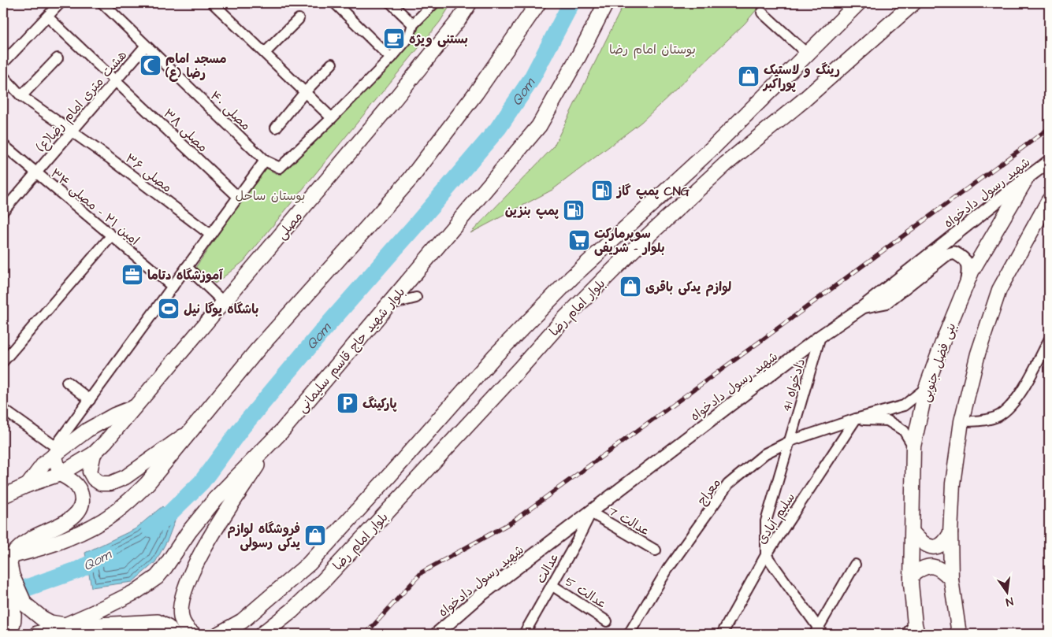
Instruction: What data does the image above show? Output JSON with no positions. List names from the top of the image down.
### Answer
{
  "streets": {
    "main road": [
      "مصلی",
      "بلوار امام رضا",
      "بلوار شهید حاج قاسم سلیمانی",
      "بنی فضل جنوبی"
    ],
    "street": [
      "هشت متری امام رضا(ع)",
      "مصلی ۴۰",
      "مصلی ۳۸",
      "مصلی ۳۶",
      "شهید رسول دادخواه",
      "امین ۲۱ - مصلی ۳۴",
      "دادخواه 41",
      "معراج",
      "سلیم آبادی",
      "عدالت 7",
      "عدالت",
      "عدالت 5"
    ]
  },
  "crossings": [
    ["هشت متری امام رضا(ع)", "مصلی ۴۰"],
    ["هشت متری امام رضا(ع)", "مصلی ۳۸"],
    ["هشت متری امام رضا(ع)", "مصلی ۳۶"],
    ["هشت متری امام رضا(ع)", "امین ۲۱ - مصلی ۳۴"],
    ["شهید رسول دادخواه", "بنی فضل جنوبی"],
    ["شهید رسول دادخواه", "دادخواه 41"],
    ["شهید رسول دادخواه", "عدالت 7"],
    ["شهید رسول دادخواه", "عدالت"],
    ["بنی فضل جنوبی", "معراج"],
    ["دادخواه 41", "معراج"],
    ["دادخواه 41", "سلیم آبادی"],
    ["معراج", "سلیم آبادی"],
    ["عدالت 7", "عدالت"],
    ["عدالت", "عدالت 5"]
  ],
  "water": ["Qom"],
  "parks": ["بوستان امام رضا", "بوستان ساحل"],
  "places": {
    "cafe": ["بستنی ویژه"],
    "mosque": ["مسجد امام رضا (ع)"],
    "shop": ["رینگ و لاستیک پوراکبر", "لوازم یدکی باقری", "فروشگاه لوازم یدکی رسولی"],
    "fuel station": ["پمپ گاز CNG", "پمپ بنزین"],
    "supermarket": ["سوپرمارکت بلوار - شریفی"],
    "office": ["آموزشگاه دتاما"],
    "sports": ["باشگاه یوگا نیل"],
    "parking": ["پارکینگ"]
  },
  "north": "bottom"
}
